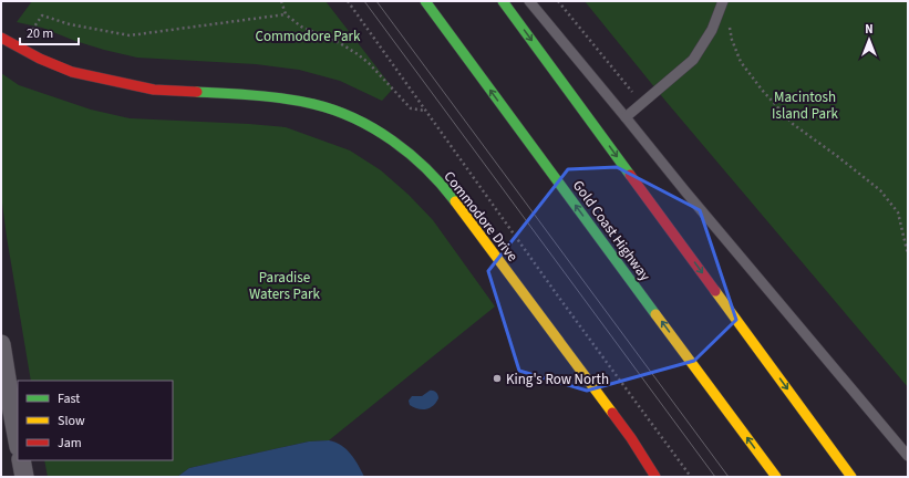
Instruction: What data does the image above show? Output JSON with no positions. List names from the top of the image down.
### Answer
{
  "streets": {
    "main road": ["Commodore Drive", "Gold Coast Highway"]
  },
  "parks": ["Commodore Park", "Macintosh Island Park", "Paradise Waters Park"],
  "places": ["King's Row North"],
  "legend": ["Fast", "Slow", "Jam"],
  "scale_bar": "20 m",
  "north": "top"
}
